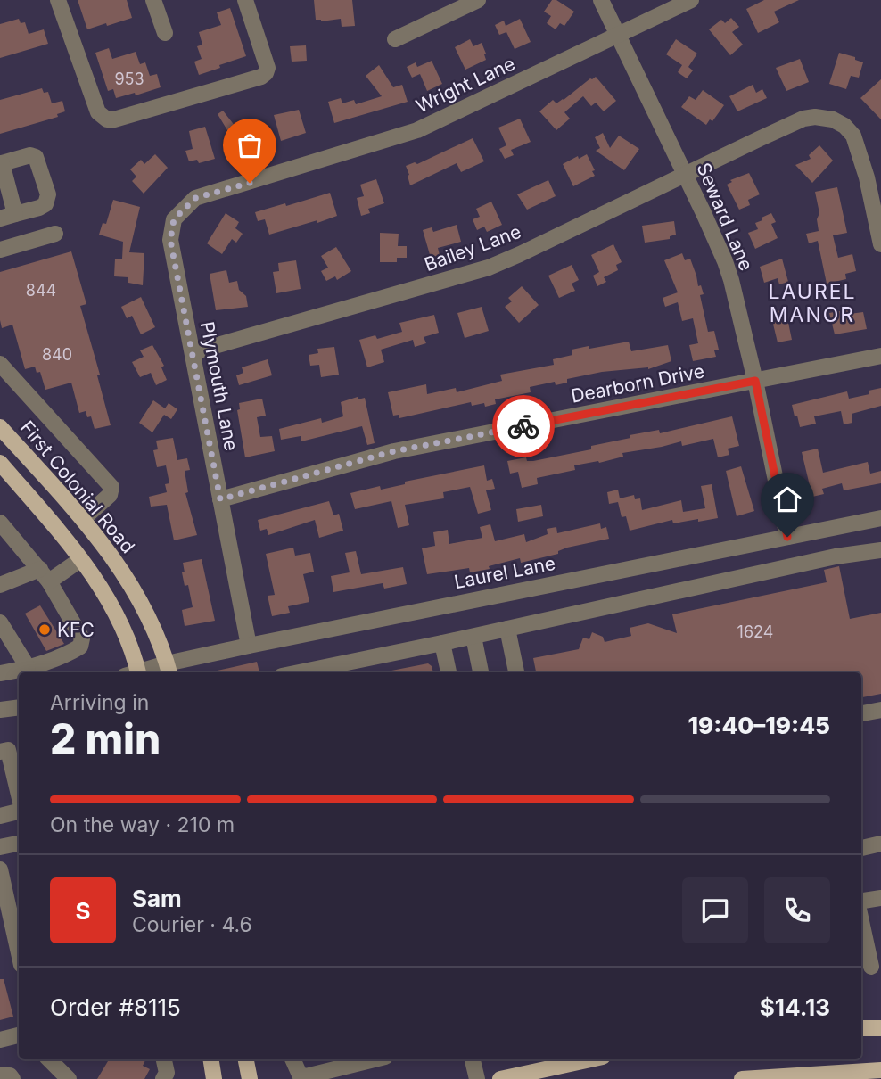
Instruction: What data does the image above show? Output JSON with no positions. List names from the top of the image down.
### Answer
{
  "streets": {
    "main road": ["First Colonial Road"],
    "street": [
      "Wright Lane",
      "Seward Lane",
      "Bailey Lane",
      "Dearborn Drive",
      "Plymouth Lane",
      "Laurel Lane"
    ]
  },
  "crossings": [
    ["Wright Lane", "Seward Lane"],
    ["Wright Lane", "Plymouth Lane"],
    ["Seward Lane", "Bailey Lane"],
    ["Seward Lane", "Dearborn Drive"],
    ["Seward Lane", "Laurel Lane"],
    ["Bailey Lane", "Plymouth Lane"],
    ["Dearborn Drive", "Plymouth Lane"],
    ["Plymouth Lane", "Laurel Lane"],
    ["First Colonial Road", "Laurel Lane"]
  ],
  "districts": ["LAUREL MANOR"],
  "places": ["KFC"],
  "house_numbers": [
    "953",
    "844",
    "840",
    "1624"
  ],
  "page": {
    "heading": ["2 min", "Arriving in", "19:40–19:45"],
    "panel": [
      "Sam",
      "Courier · 4.6",
      "Order #8115",
      "$14.13"
    ],
    "bar": "On the way · 210 m",
    "round": "S"
  }
}
